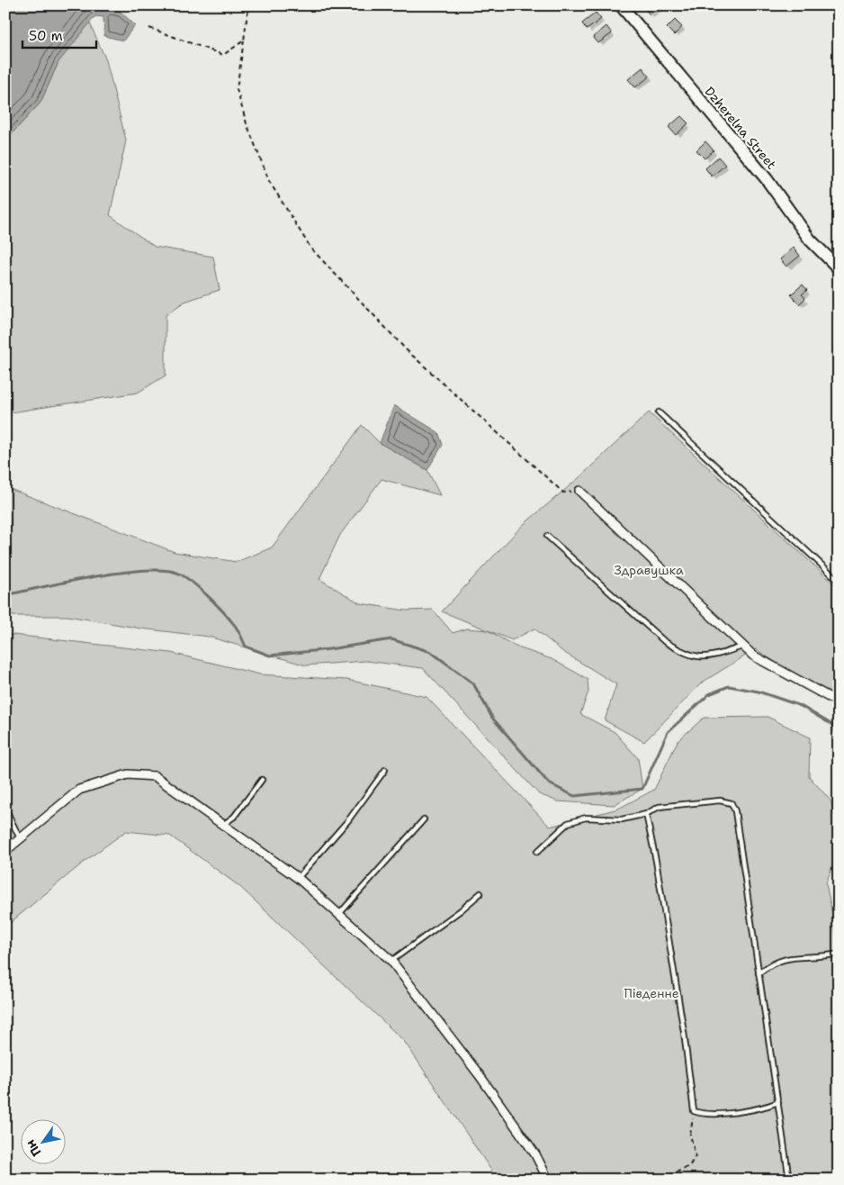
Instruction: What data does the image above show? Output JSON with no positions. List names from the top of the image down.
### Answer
{
  "streets": {
    "street": ["Dzherelna Street"]
  },
  "parks": ["Здравушка", "Південне"],
  "scale_bar": "50 m",
  "north": "bottom left"
}
